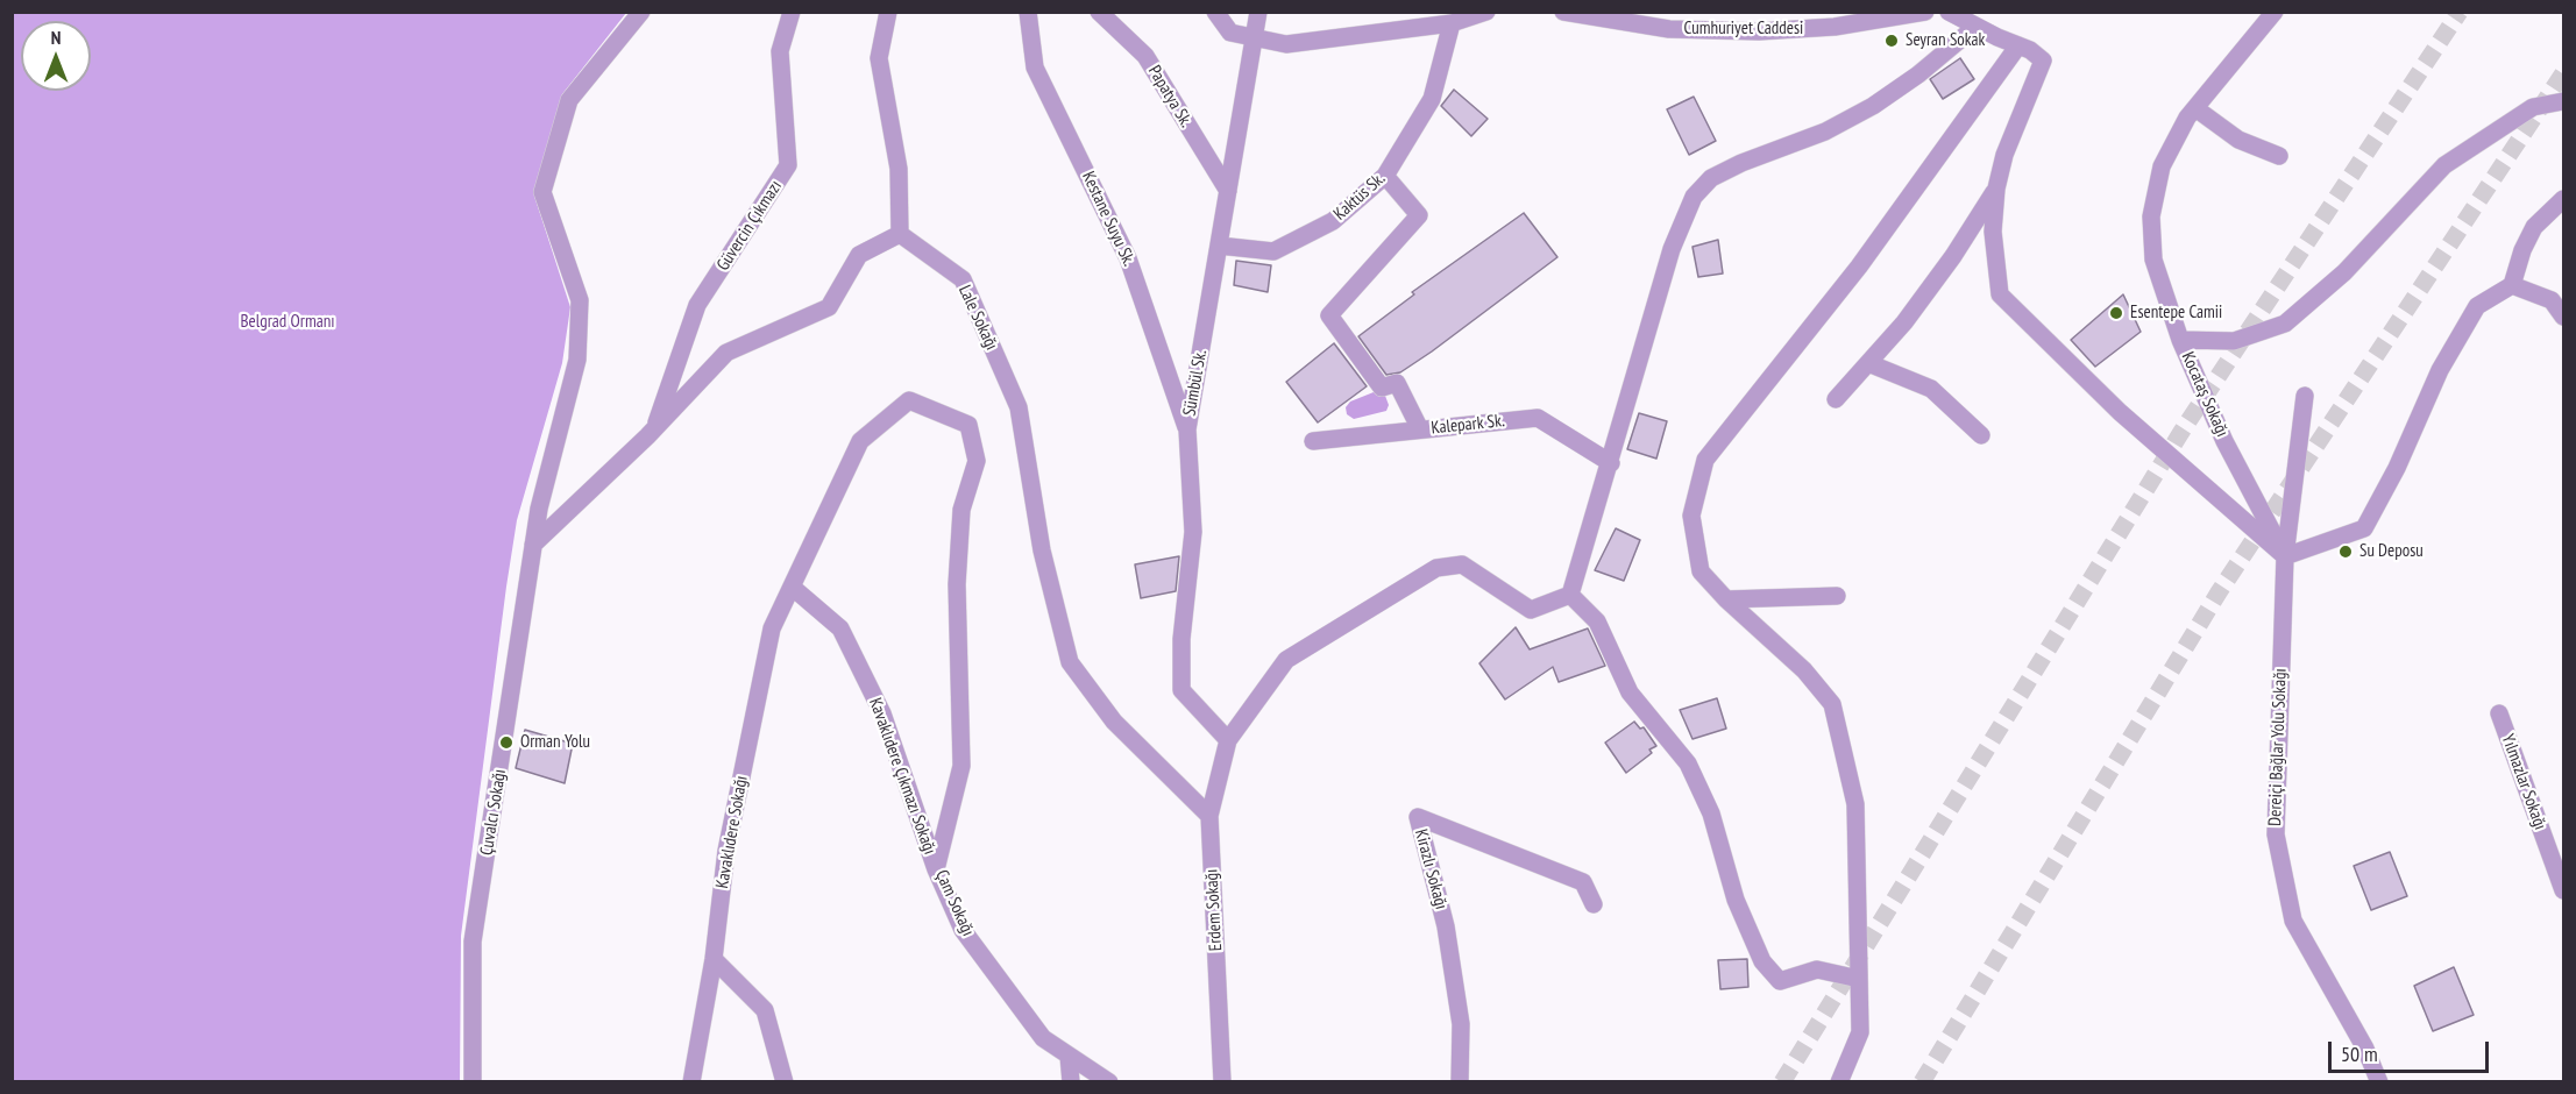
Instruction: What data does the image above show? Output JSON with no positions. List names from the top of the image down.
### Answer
{
  "streets": {
    "street": [
      "Cumhuriyet Caddesi",
      "Papatya Sk.",
      "Kaktüs Sk.",
      "Kestane Suyu Sk.",
      "Güvercin Çıkmazı",
      "Lale Sokağı",
      "Sümbül Sk.",
      "Kocataş Sokağı",
      "Kalepark Sk.",
      "Dereiçi Bağlar Yolu Sokağı",
      "Kavaklıdere Çıkmazı Sokağı",
      "Yılmazlar Sokağı",
      "Çuvalcı Sokağı",
      "Kavaklıdere Sokağı",
      "Kirazlı Sokağı",
      "Çam Sokağı",
      "Erdem Sokağı"
    ]
  },
  "crossings": [
    ["Papatya Sk.", "Sümbül Sk."],
    ["Kaktüs Sk.", "Sümbül Sk."],
    ["Kestane Suyu Sk.", "Sümbül Sk."],
    ["Lale Sokağı", "Erdem Sokağı"],
    ["Sümbül Sk.", "Erdem Sokağı"],
    ["Kocataş Sokağı", "Dereiçi Bağlar Yolu Sokağı"],
    ["Kavaklıdere Çıkmazı Sokağı", "Kavaklıdere Sokağı"],
    ["Kavaklıdere Çıkmazı Sokağı", "Çam Sokağı"],
    ["Kavaklıdere Sokağı", "Çam Sokağı"]
  ],
  "parks": ["Belgrad Ormanı"],
  "places": [
    "Seyran Sokak",
    "Esentepe Camii",
    "Su Deposu",
    "Orman Yolu"
  ],
  "scale_bar": "50 m",
  "north": "top"
}
